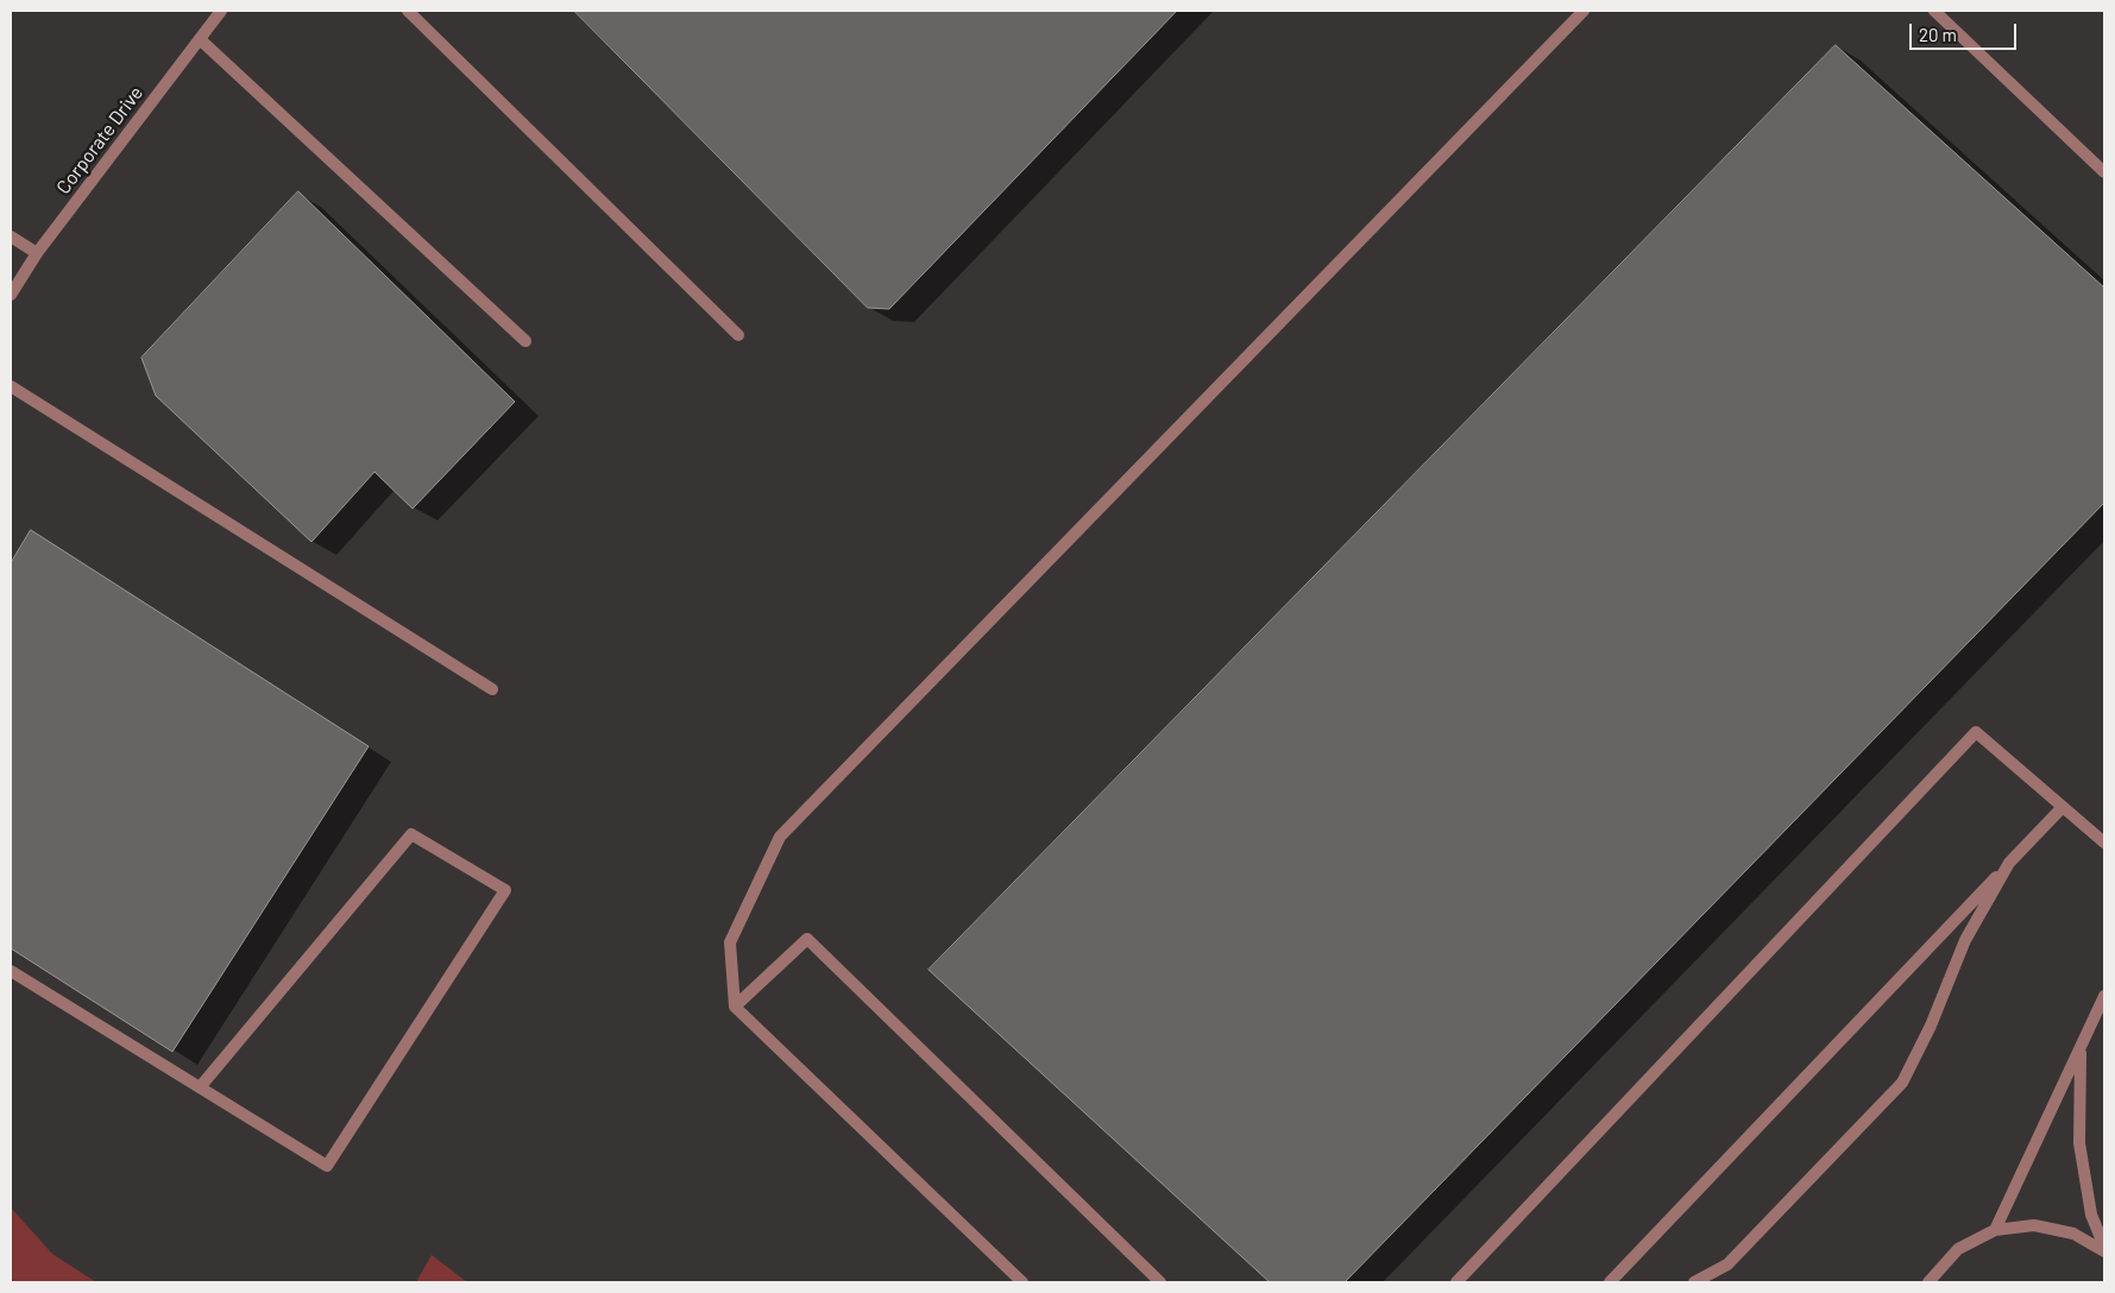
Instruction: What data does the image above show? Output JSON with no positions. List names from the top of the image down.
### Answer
{
  "streets": {
    "street": ["Corporate Drive"]
  },
  "scale_bar": "20 m"
}
